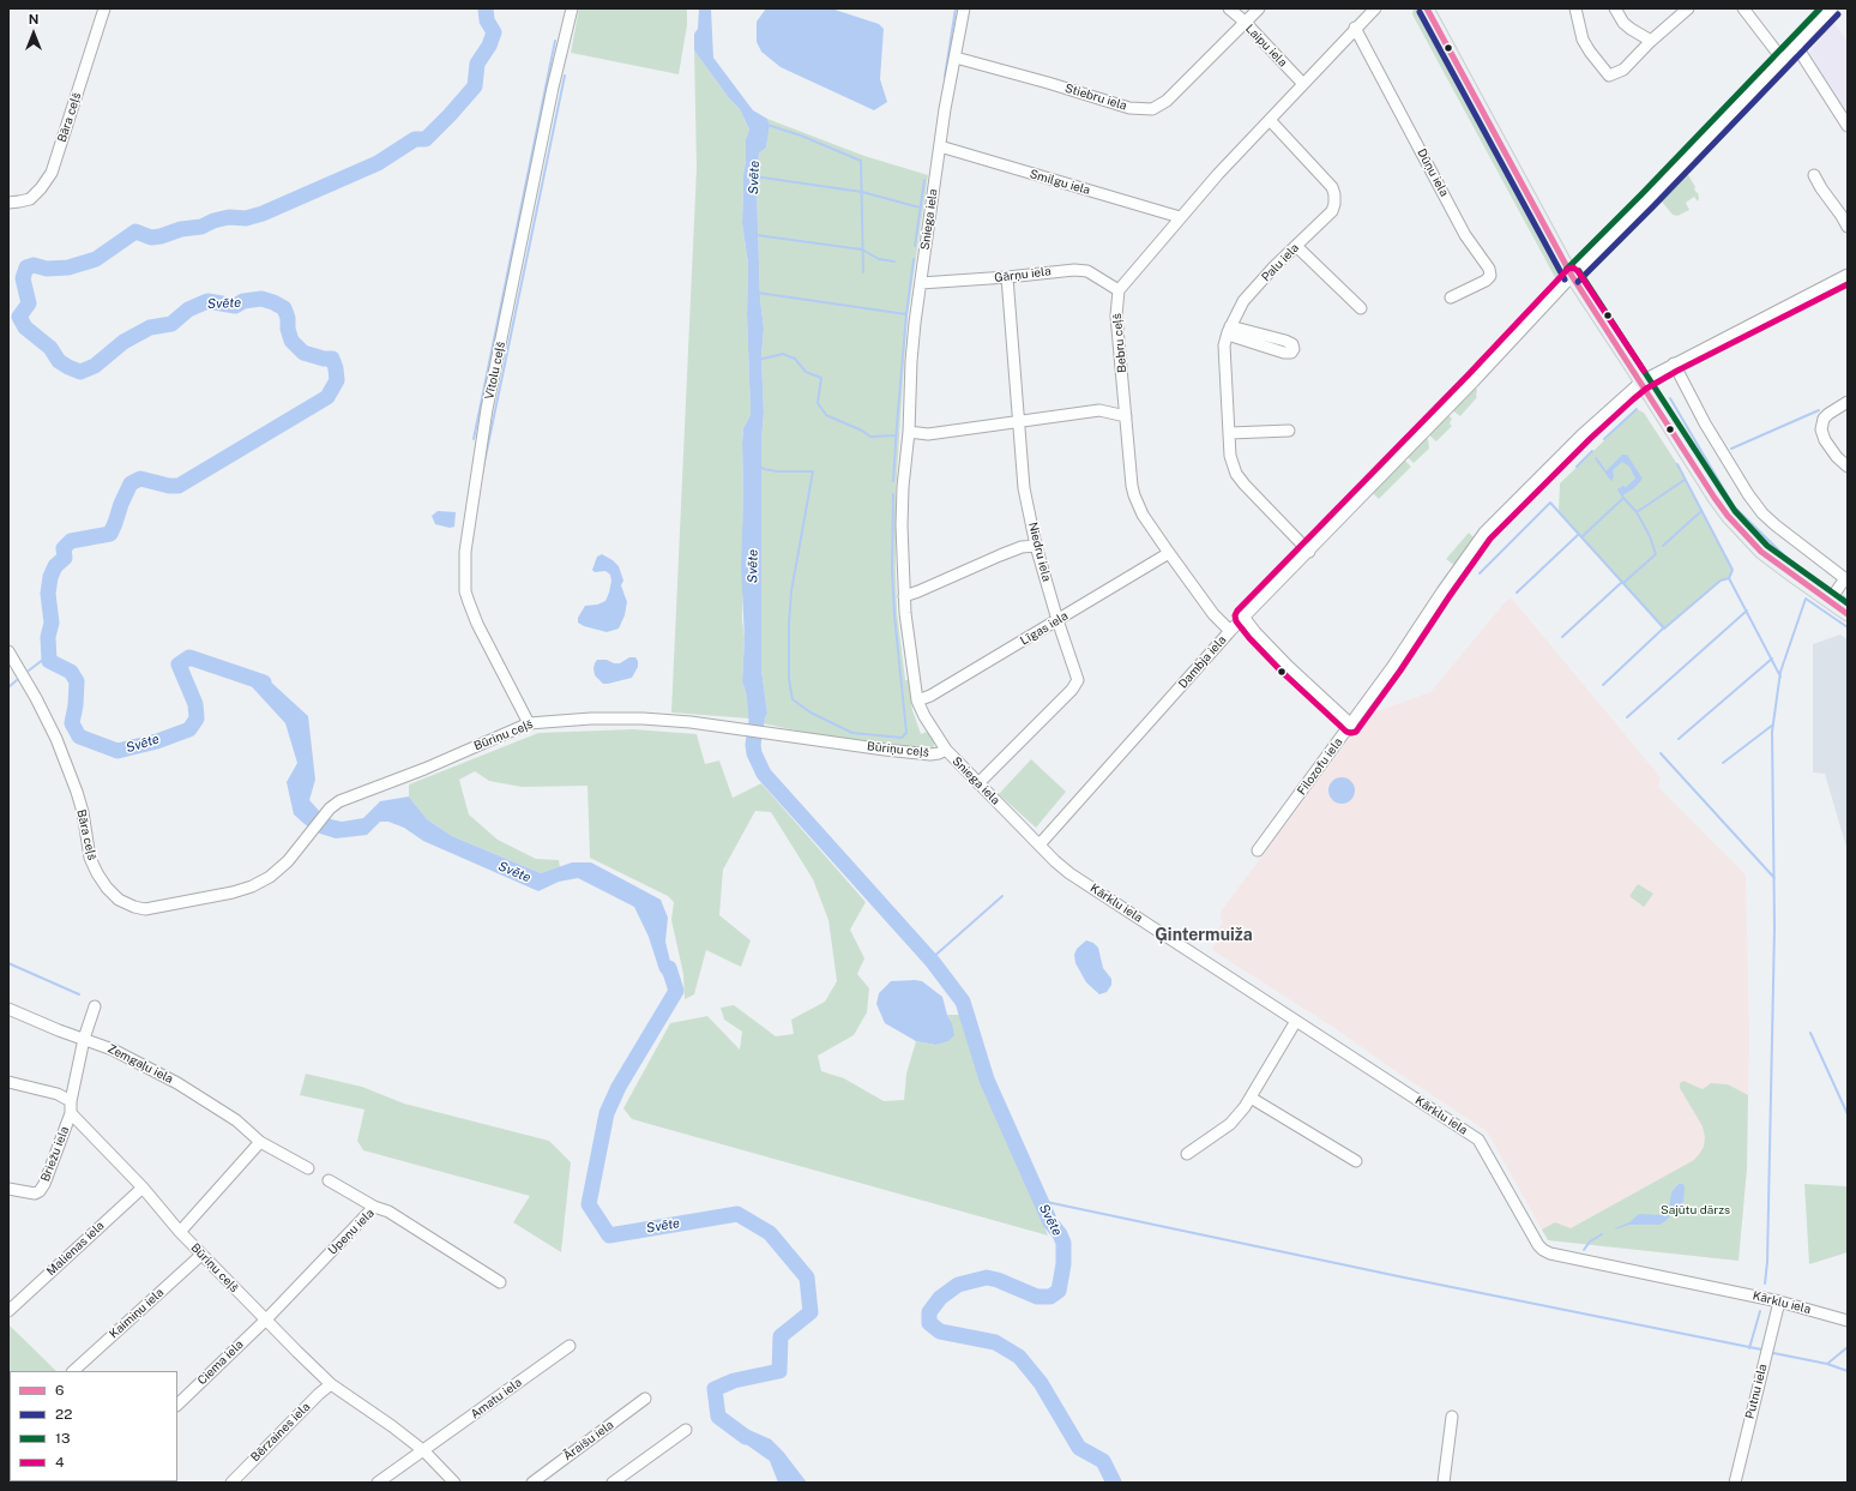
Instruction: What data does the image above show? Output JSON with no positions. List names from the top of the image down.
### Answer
{
  "streets": {
    "street": [
      "Laipu iela",
      "Stiebru iela",
      "Bāra ceļš",
      "Dūņu iela",
      "Smilgu iela",
      "Sniega iela",
      "Palu iela",
      "Gārņu iela",
      "Bebru ceļš",
      "Vītolu ceļš",
      "Niedru iela",
      "Līgas iela",
      "Dambja iela",
      "Būriņu ceļš",
      "Filozofu iela",
      "Kārklu iela",
      "Zemgaļu iela",
      "Briežu iela",
      "Upeņu iela",
      "Malienas iela",
      "Kaimiņu iela",
      "Ciema iela",
      "Putnu iela",
      "Amatu iela",
      "Bērzaines iela",
      "Āraišu iela"
    ]
  },
  "crossings": [
    ["Laipu iela", "Stiebru iela"],
    ["Stiebru iela", "Sniega iela"],
    ["Bāra ceļš", "Būriņu ceļš"],
    ["Smilgu iela", "Sniega iela"],
    ["Sniega iela", "Gārņu iela"],
    ["Sniega iela", "Niedru iela"],
    ["Sniega iela", "Līgas iela"],
    ["Sniega iela", "Dambja iela"],
    ["Sniega iela", "Būriņu ceļš"],
    ["Sniega iela", "Kārklu iela"],
    ["Palu iela", "Dambja iela"],
    ["Gārņu iela", "Bebru ceļš"],
    ["Gārņu iela", "Niedru iela"],
    ["Bebru ceļš", "Līgas iela"],
    ["Bebru ceļš", "Dambja iela"],
    ["Vītolu ceļš", "Būriņu ceļš"],
    ["Niedru iela", "Līgas iela"],
    ["Dambja iela", "Kārklu iela"],
    ["Būriņu ceļš", "Briežu iela"],
    ["Būriņu ceļš", "Upeņu iela"],
    ["Būriņu ceļš", "Malienas iela"],
    ["Būriņu ceļš", "Kaimiņu iela"],
    ["Būriņu ceļš", "Ciema iela"],
    ["Būriņu ceļš", "Amatu iela"],
    ["Būriņu ceļš", "Bērzaines iela"],
    ["Kārklu iela", "Putnu iela"],
    ["Upeņu iela", "Ciema iela"]
  ],
  "districts": ["Ģintermuiža"],
  "water": ["Svēte"],
  "parks": ["Sajūtu dārzs"],
  "lines": [
    "transit line 6",
    "transit line 13",
    "transit line 22",
    "transit line 4"
  ],
  "legend": [
    "6",
    "22",
    "13",
    "4"
  ],
  "north": "top"
}
